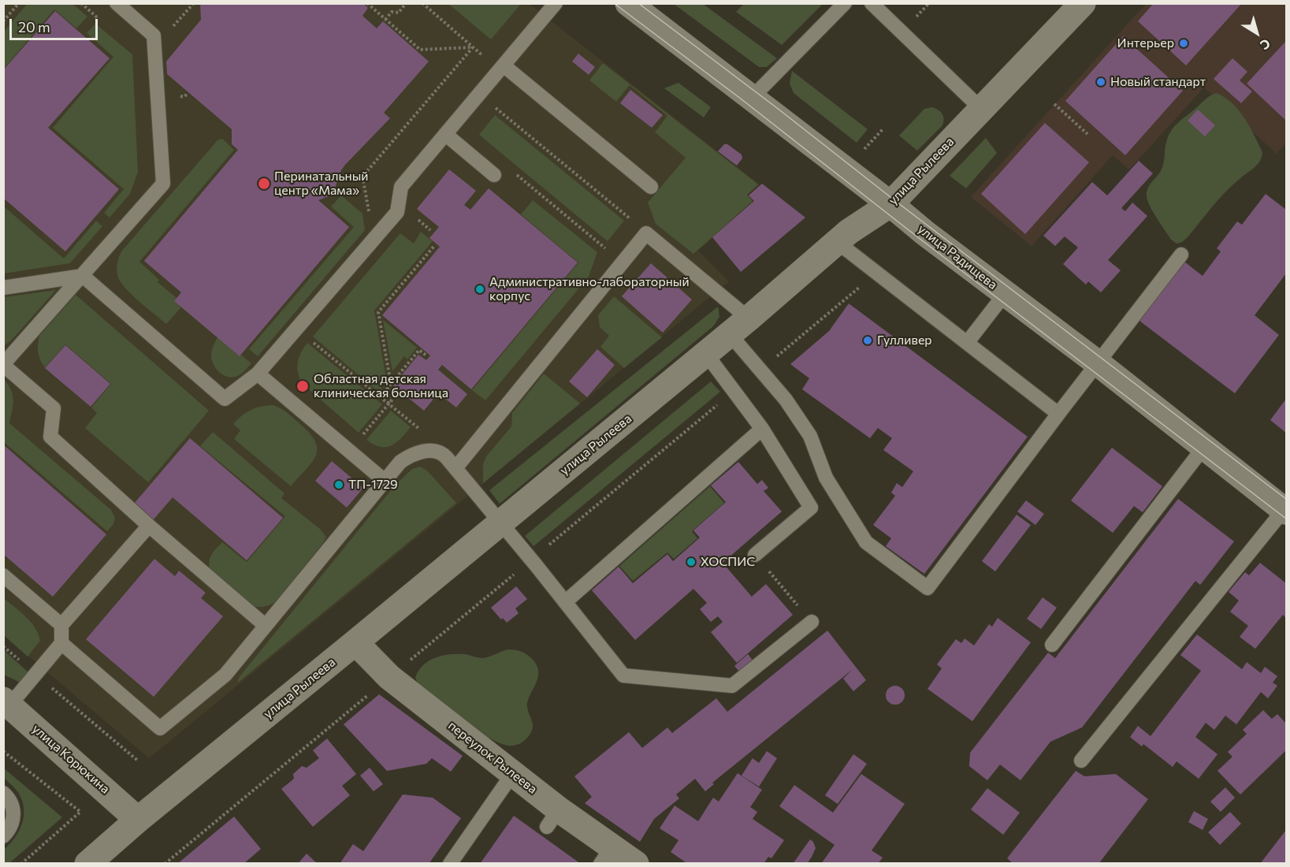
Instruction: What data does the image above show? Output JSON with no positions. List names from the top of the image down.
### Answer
{
  "streets": {
    "street": [
      "улица Рылеева",
      "улица Радищева",
      "переулок Рылеева",
      "улица Корюкина"
    ]
  },
  "crossings": [
    ["улица Рылеева", "улица Радищева"],
    ["улица Рылеева", "переулок Рылеева"],
    ["улица Рылеева", "улица Корюкина"]
  ],
  "places": [
    "Интерьер",
    "Новый стандарт",
    "Перинатальный центр «Мама»",
    "Административно-лабораторный корпус",
    "Гулливер",
    "Областная детская клиническая больница",
    "ТП-1729",
    "ХОСПИС"
  ],
  "scale_bar": "20 m",
  "north": "bottom right"
}
